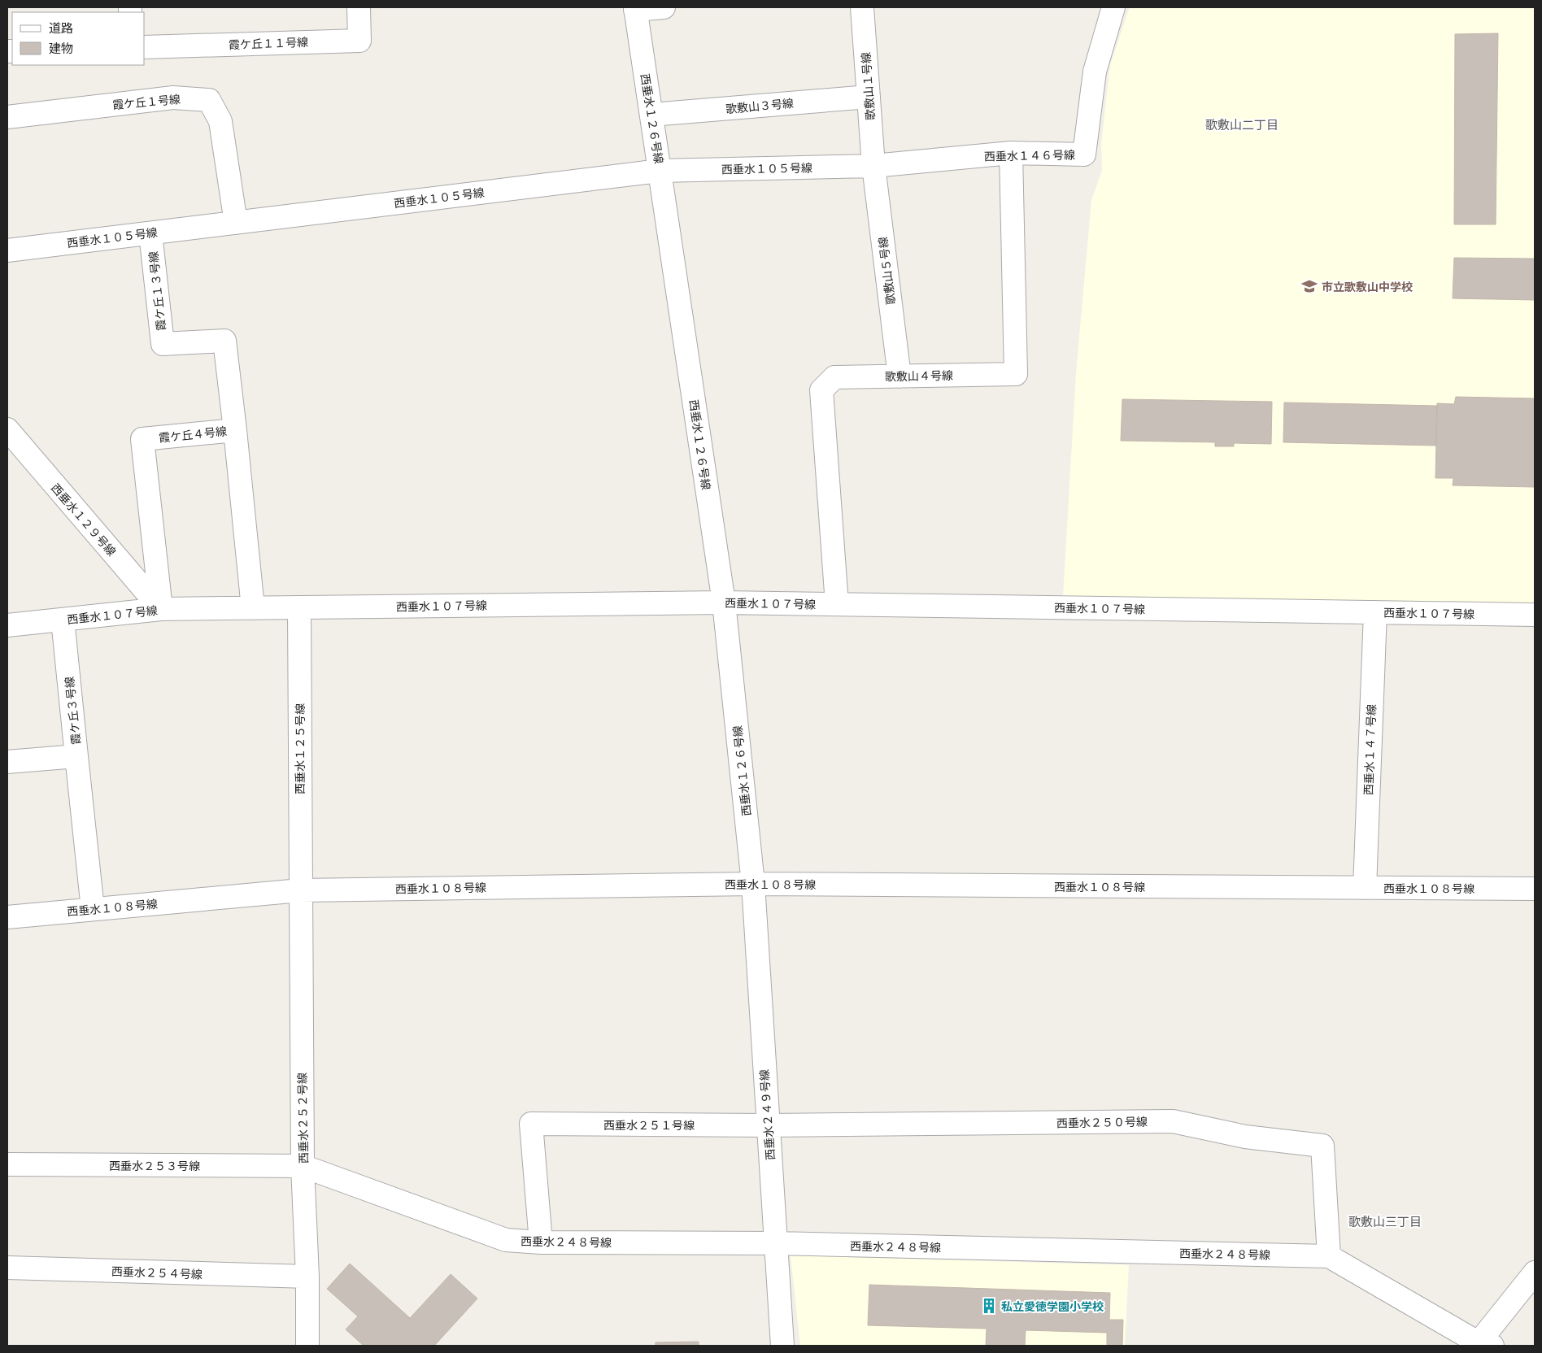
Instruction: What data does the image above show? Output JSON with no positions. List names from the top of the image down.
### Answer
{
  "streets": {
    "street": [
      "霞ケ丘１１号線",
      "歌敷山１号線",
      "霞ケ丘１号線",
      "歌敷山３号線",
      "西垂水１２６号線",
      "西垂水１４６号線",
      "西垂水１０５号線",
      "歌敷山５号線",
      "霞ケ丘１３号線",
      "歌敷山４号線",
      "霞ケ丘４号線",
      "西垂水１２９号線",
      "西垂水１０７号線",
      "霞ケ丘３号線",
      "西垂水１２５号線",
      "西垂水１４７号線",
      "西垂水１０８号線",
      "西垂水２４９号線",
      "西垂水２５２号線",
      "西垂水２５０号線",
      "西垂水２５１号線",
      "西垂水２５３号線",
      "西垂水２４８号線",
      "西垂水２５４号線"
    ]
  },
  "crossings": [
    ["歌敷山１号線", "歌敷山３号線"],
    ["歌敷山１号線", "西垂水１４６号線"],
    ["歌敷山１号線", "西垂水１０５号線"],
    ["歌敷山１号線", "歌敷山５号線"],
    ["霞ケ丘１号線", "西垂水１０５号線"],
    ["歌敷山３号線", "西垂水１２６号線"],
    ["西垂水１２６号線", "西垂水１０５号線"],
    ["西垂水１２６号線", "西垂水１０７号線"],
    ["西垂水１２６号線", "西垂水１０８号線"],
    ["西垂水１２６号線", "西垂水２４９号線"],
    ["西垂水１４６号線", "西垂水１０５号線"],
    ["西垂水１４６号線", "歌敷山５号線"],
    ["西垂水１４６号線", "歌敷山４号線"],
    ["西垂水１０５号線", "歌敷山５号線"],
    ["西垂水１０５号線", "霞ケ丘１３号線"],
    ["歌敷山５号線", "歌敷山４号線"],
    ["霞ケ丘１３号線", "霞ケ丘４号線"],
    ["歌敷山４号線", "西垂水１０７号線"],
    ["霞ケ丘４号線", "西垂水１２９号線"],
    ["霞ケ丘４号線", "西垂水１０７号線"],
    ["西垂水１２９号線", "西垂水１０７号線"],
    ["西垂水１０７号線", "霞ケ丘３号線"],
    ["西垂水１０７号線", "西垂水１２５号線"],
    ["西垂水１０７号線", "西垂水１４７号線"],
    ["西垂水１２５号線", "西垂水１０８号線"],
    ["西垂水１２５号線", "西垂水２５２号線"],
    ["西垂水１４７号線", "西垂水１０８号線"],
    ["西垂水１０８号線", "西垂水２４９号線"],
    ["西垂水１０８号線", "西垂水２５２号線"],
    ["西垂水２４９号線", "西垂水２５０号線"],
    ["西垂水２４９号線", "西垂水２５１号線"],
    ["西垂水２４９号線", "西垂水２４８号線"],
    ["西垂水２５２号線", "西垂水２５３号線"],
    ["西垂水２５２号線", "西垂水２４８号線"],
    ["西垂水２５２号線", "西垂水２５４号線"],
    ["西垂水２５０号線", "西垂水２５１号線"],
    ["西垂水２５０号線", "西垂水２４８号線"],
    ["西垂水２５１号線", "西垂水２４８号線"],
    ["西垂水２５３号線", "西垂水２４８号線"]
  ],
  "districts": ["歌敷山二丁目", "歌敷山三丁目"],
  "places": {
    "school or university": ["市立歌敷山中学校"],
    "building": ["私立愛徳学園小学校"]
  },
  "legend": ["道路", "建物"]
}
